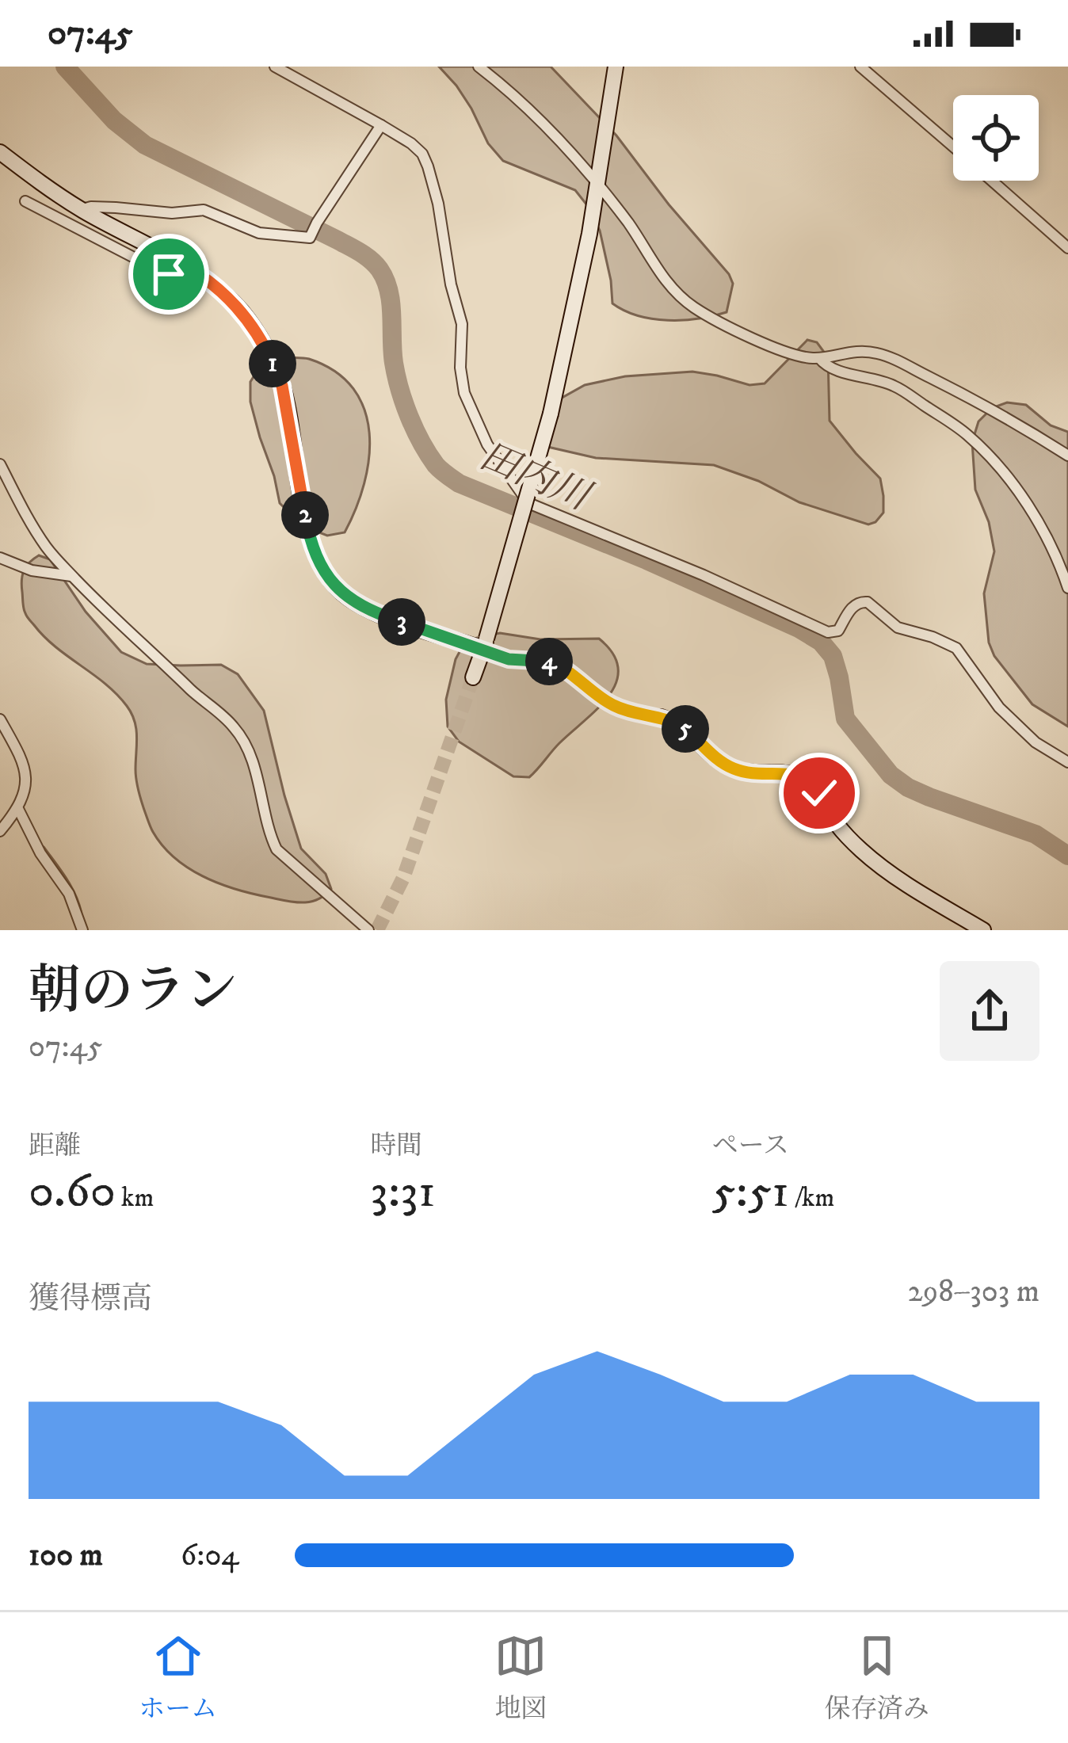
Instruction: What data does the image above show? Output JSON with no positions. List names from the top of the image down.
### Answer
{
  "water": ["田内川"],
  "page": {
    "status": "07:45",
    "pins": [
      "1",
      "2",
      "3",
      "4",
      "5"
    ],
    "heading": ["朝のラン", "07:45"],
    "stats": [
      ["距離", "0.60 km"],
      ["時間", "3:31"],
      ["ペース", "5:51 /km"]
    ],
    "chart": ["獲得標高", "298–303 m"],
    "list": [
      {
        "name": "100 m",
        "note": "6:04"
      }
    ],
    "tabs": ["ホーム", "地図", "保存済み"]
  }
}
